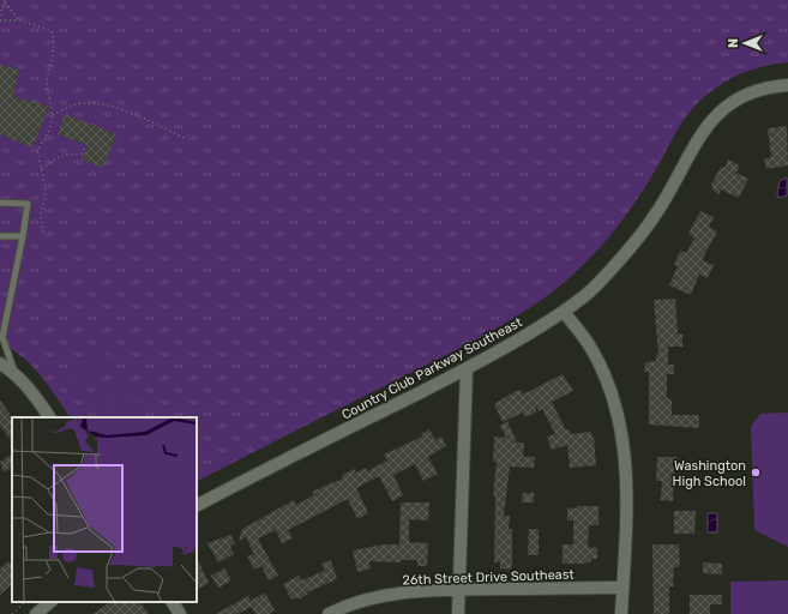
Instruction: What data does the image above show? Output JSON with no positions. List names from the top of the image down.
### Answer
{
  "streets": {
    "street": ["Country Club Parkway Southeast", "26th Street Drive Southeast"]
  },
  "places": ["Washington High School"],
  "north": "left"
}
